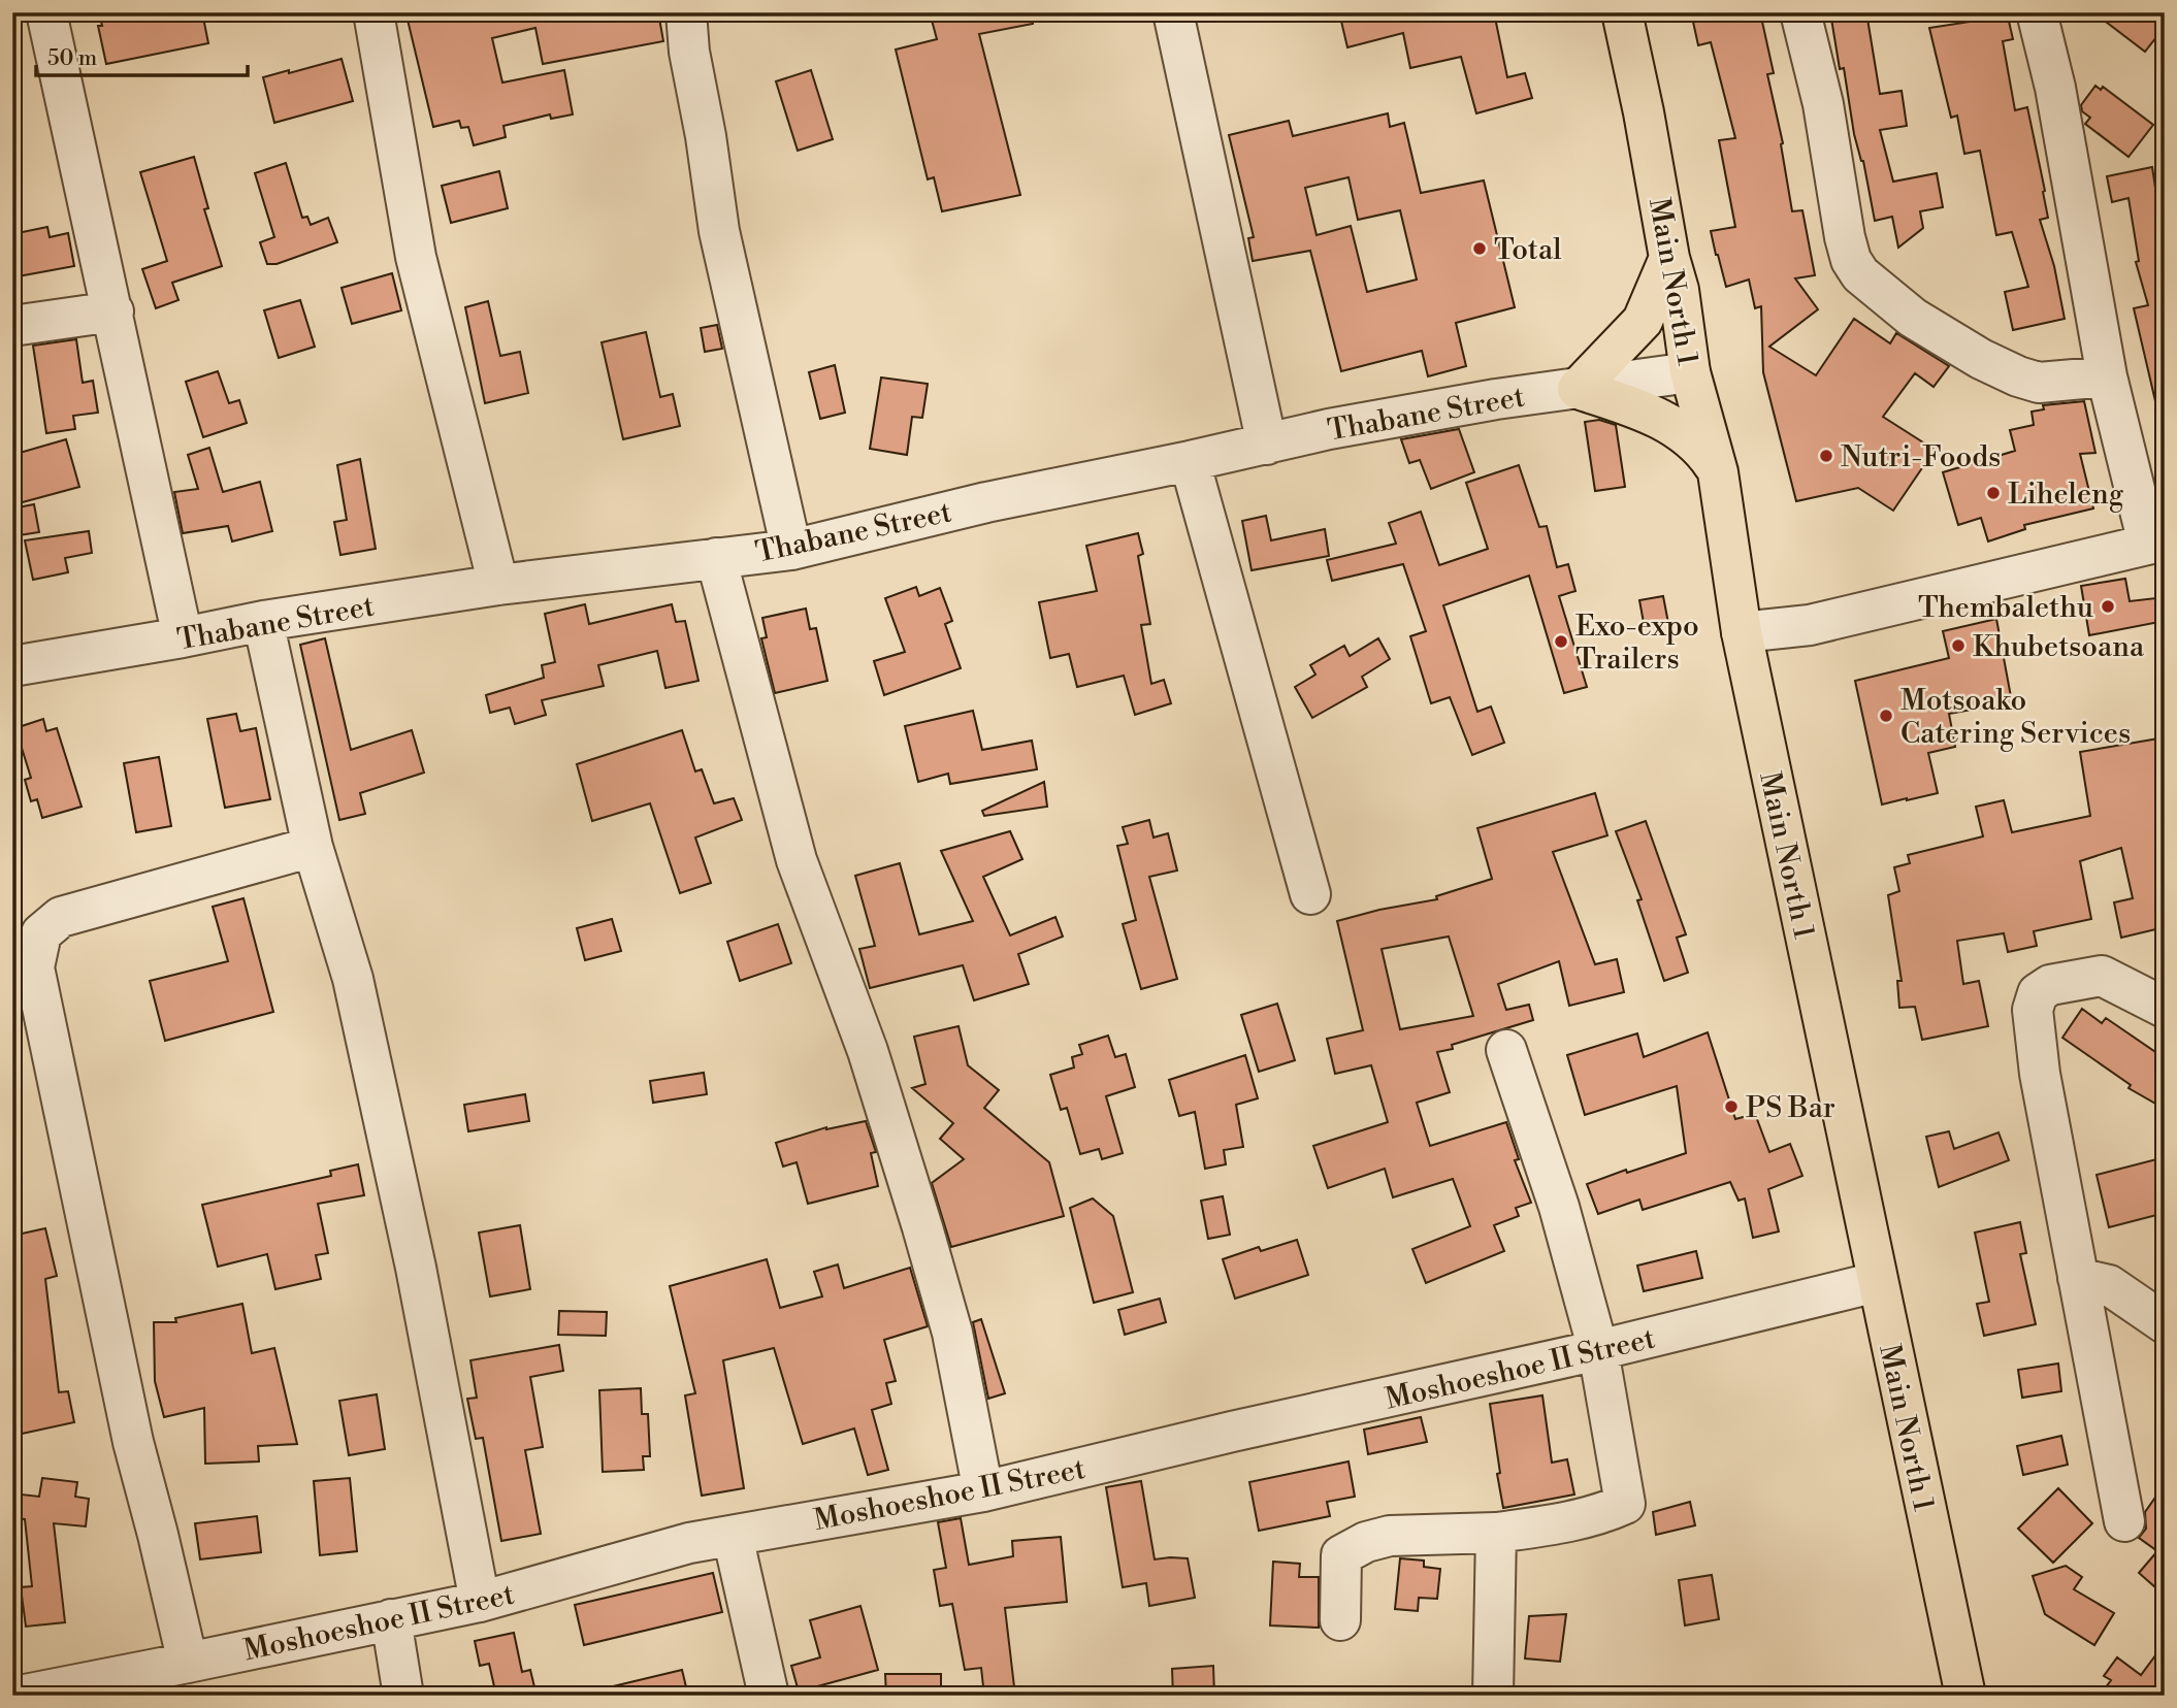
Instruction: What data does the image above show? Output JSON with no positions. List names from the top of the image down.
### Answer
{
  "streets": {
    "main road": ["Main North 1"],
    "street": ["Thabane Street", "Moshoeshoe II Street"]
  },
  "crossings": [
    ["Main North 1", "Thabane Street"],
    ["Main North 1", "Moshoeshoe II Street"]
  ],
  "places": [
    "Total",
    "Nutri-Foods",
    "Liheleng",
    "Thembalethu",
    "Exo-expo Trailers",
    "Khubetsoana",
    "Motsoako Catering Services",
    "PS Bar"
  ],
  "scale_bar": "50 m"
}
